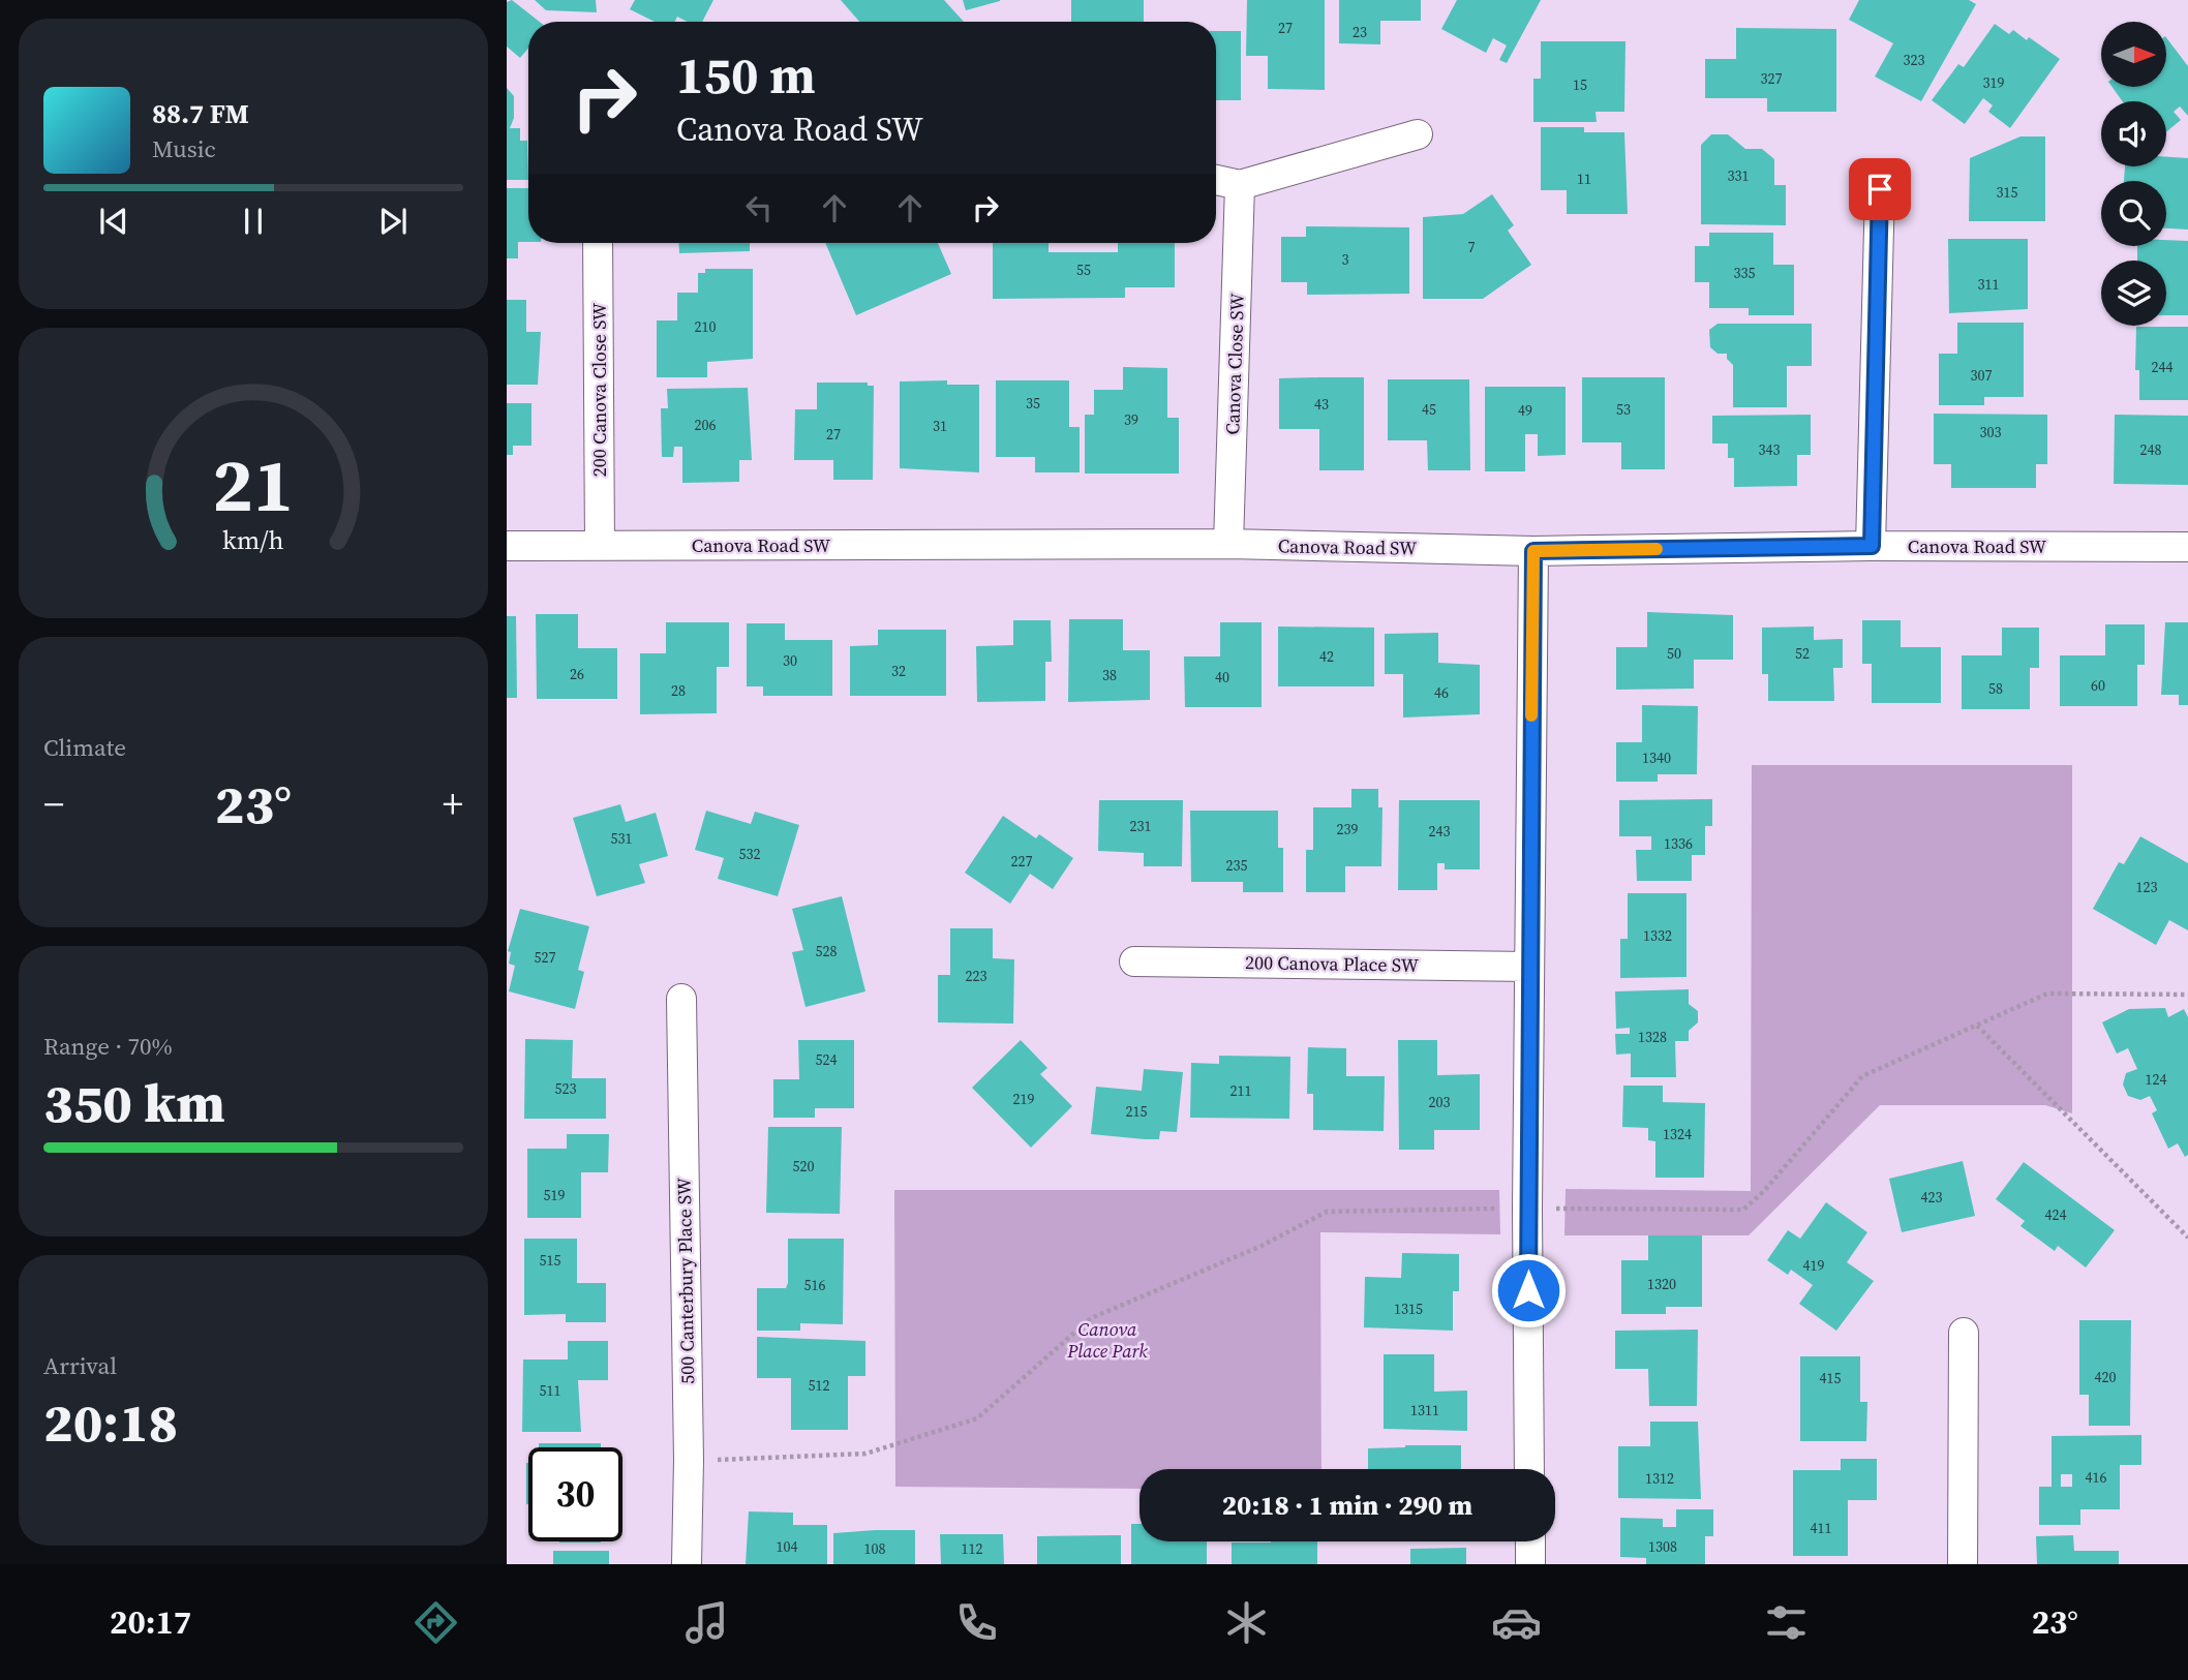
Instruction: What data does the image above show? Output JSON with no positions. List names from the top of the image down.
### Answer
{
  "streets": {
    "street": [
      "Canova Close SW",
      "200 Canova Close SW",
      "Canova Road SW",
      "200 Canova Place SW",
      "500 Canterbury Place SW"
    ]
  },
  "crossings": [
    ["Canova Close SW", "Canova Road SW"],
    ["200 Canova Close SW", "Canova Road SW"]
  ],
  "parks": ["Canova Place Park"],
  "house_numbers": [
    "27",
    "23",
    "323",
    "327",
    "319",
    "15",
    "331",
    "11",
    "315",
    "7",
    "3",
    "55",
    "335",
    "311",
    "210",
    "244",
    "307",
    "35",
    "43",
    "45",
    "53",
    "49",
    "39",
    "206",
    "31",
    "303",
    "27",
    "343",
    "248",
    "50",
    "52",
    "42",
    "30",
    "32",
    "26",
    "38",
    "40",
    "60",
    "58",
    "28",
    "46",
    "1340",
    "231",
    "239",
    "243",
    "531",
    "1336",
    "532",
    "227",
    "235",
    "123",
    "1332",
    "528",
    "527",
    "223",
    "1328",
    "524",
    "124",
    "523",
    "211",
    "219",
    "203",
    "215",
    "1324",
    "520",
    "519",
    "423",
    "424",
    "515",
    "419",
    "1320",
    "516",
    "1315",
    "420",
    "415",
    "512",
    "511",
    "1311",
    "416",
    "1312",
    "411",
    "104",
    "1308",
    "108",
    "112"
  ],
  "north": "right",
  "page": {
    "turn": ["150 m", "Canova Road SW"],
    "song": ["88.7 FM", "Music"],
    "tile": [
      "Climate",
      ["Range · 70%", "350 km"],
      ["Arrival", "20:18"]
    ],
    "heat": ["−", "23°", "+"],
    "limit": "30",
    "trip": "20:18 · 1 min · 290 m",
    "tabs": ["20:17", "23°"],
    "gauge": ["21", "km/h"]
  }
}
